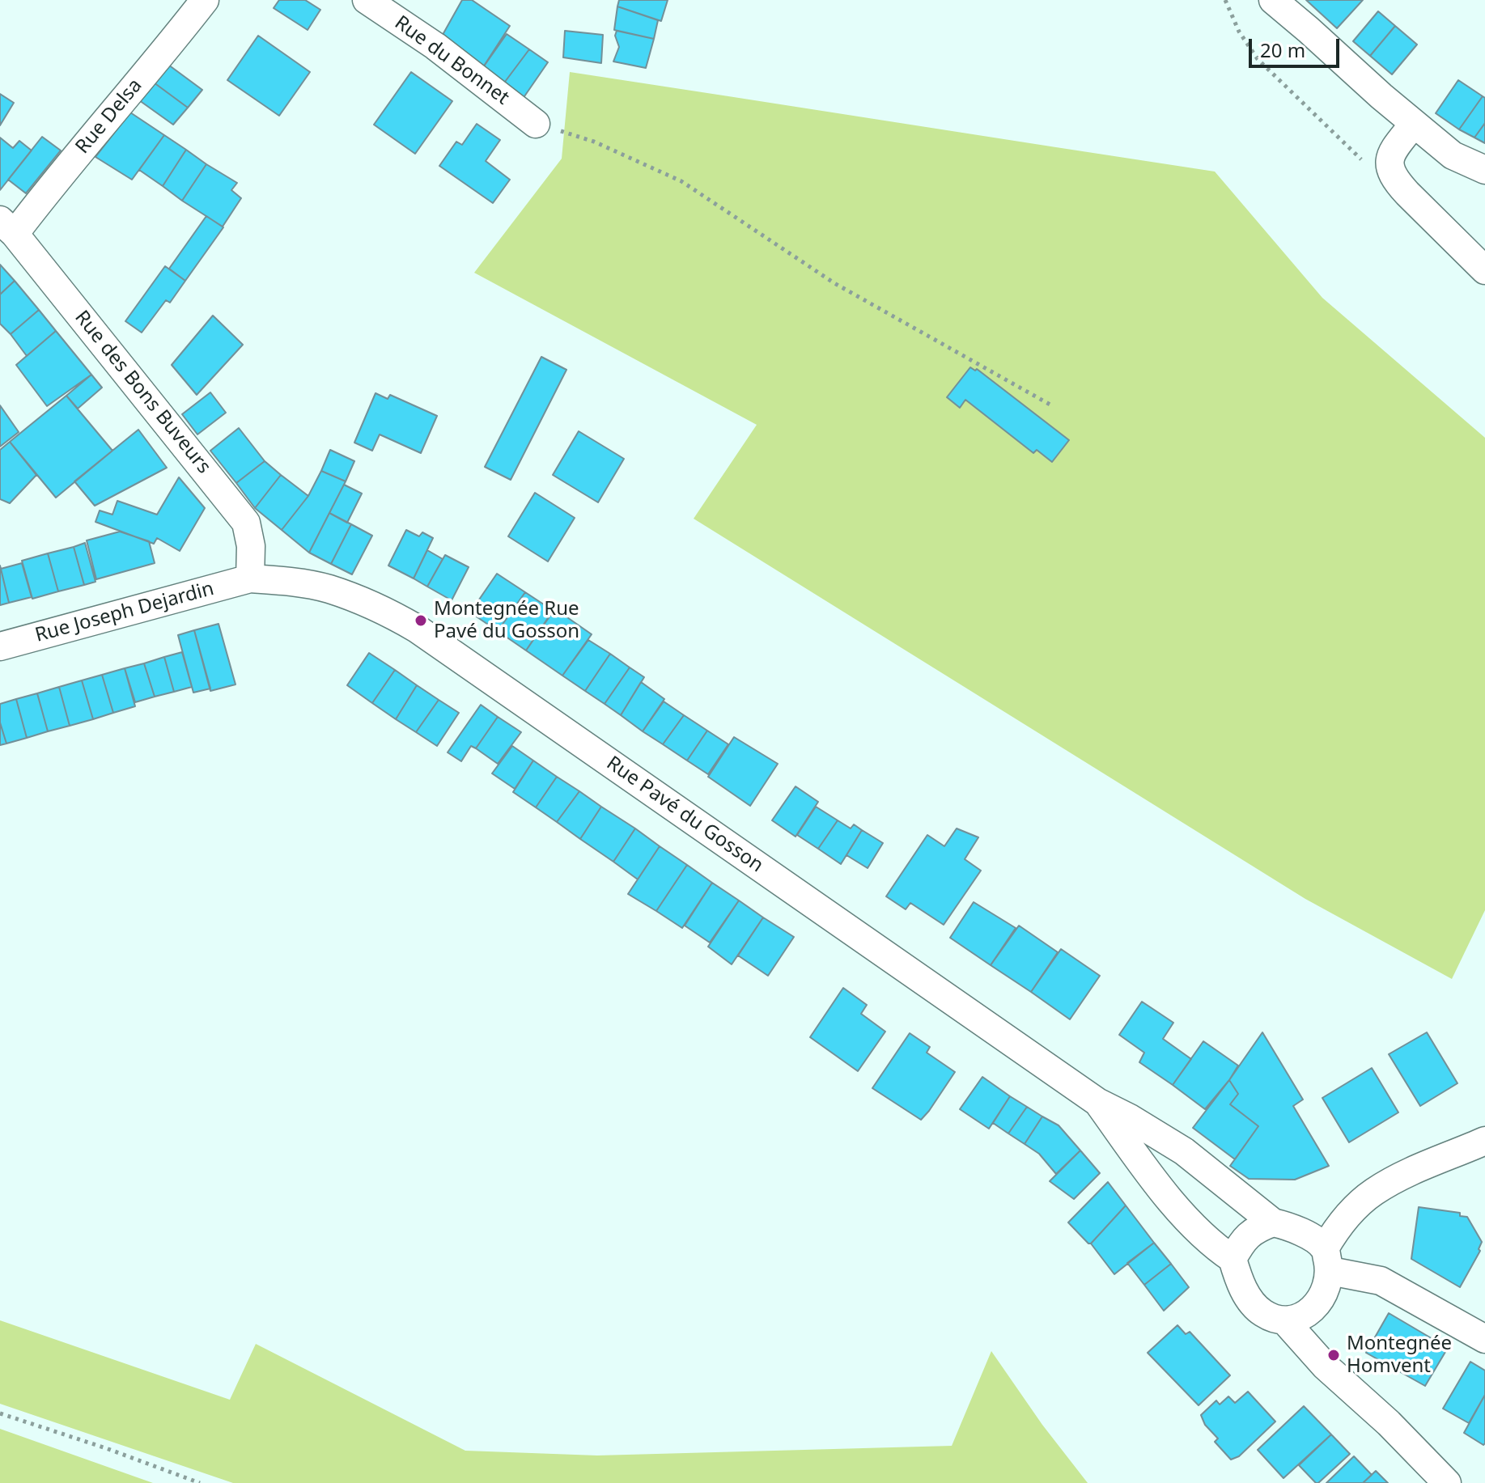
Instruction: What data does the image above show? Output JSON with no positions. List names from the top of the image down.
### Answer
{
  "streets": {
    "street": [
      "Rue du Bonnet",
      "Rue Delsa",
      "Rue des Bons Buveurs",
      "Rue Joseph Dejardin",
      "Rue Pavé du Gosson"
    ]
  },
  "crossings": [
    ["Rue Delsa", "Rue des Bons Buveurs"],
    ["Rue des Bons Buveurs", "Rue Joseph Dejardin"],
    ["Rue des Bons Buveurs", "Rue Pavé du Gosson"],
    ["Rue Joseph Dejardin", "Rue Pavé du Gosson"]
  ],
  "places": ["Montegnée Rue Pavé du Gosson", "Montegnée Homvent"],
  "scale_bar": "20 m"
}
